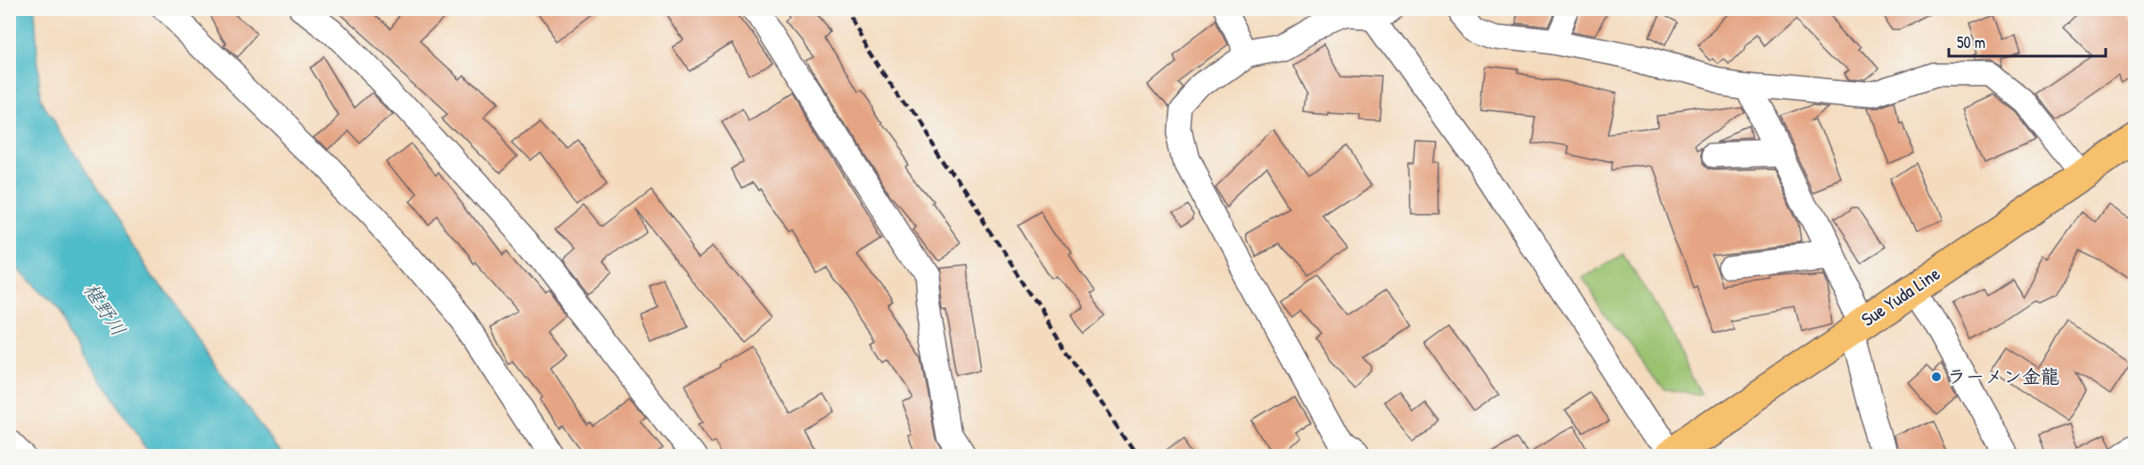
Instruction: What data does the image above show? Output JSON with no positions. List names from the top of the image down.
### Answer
{
  "streets": {
    "main road": ["Sue Yuda Line"]
  },
  "water": ["椹野川"],
  "places": ["ラーメン金龍"],
  "scale_bar": "50 m"
}
